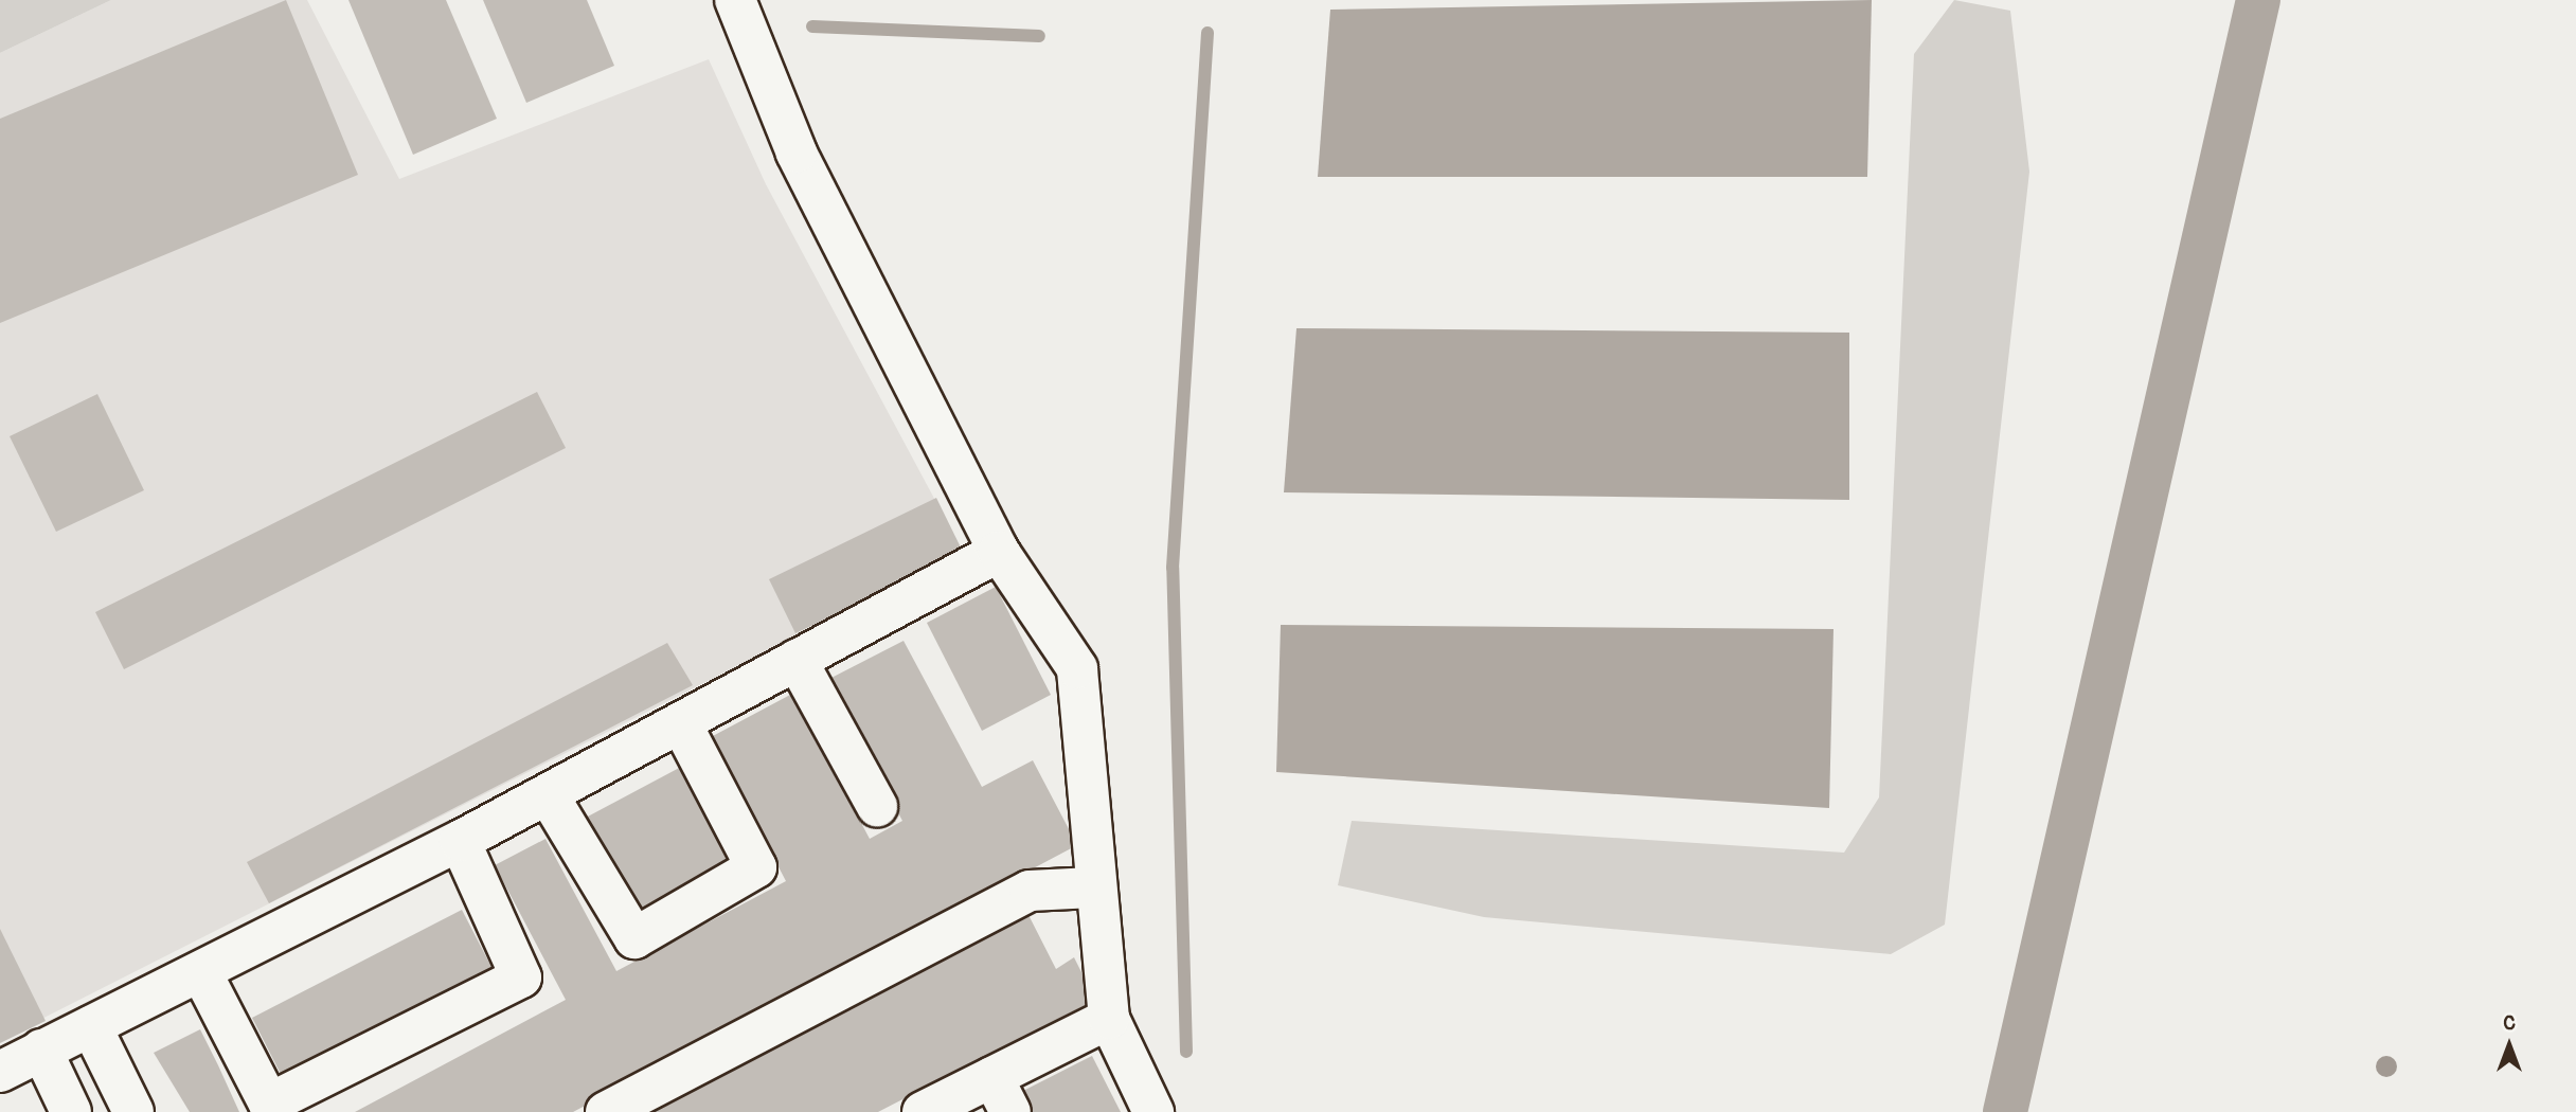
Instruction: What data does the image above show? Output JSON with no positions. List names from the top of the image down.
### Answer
{
  "north": "top"
}
